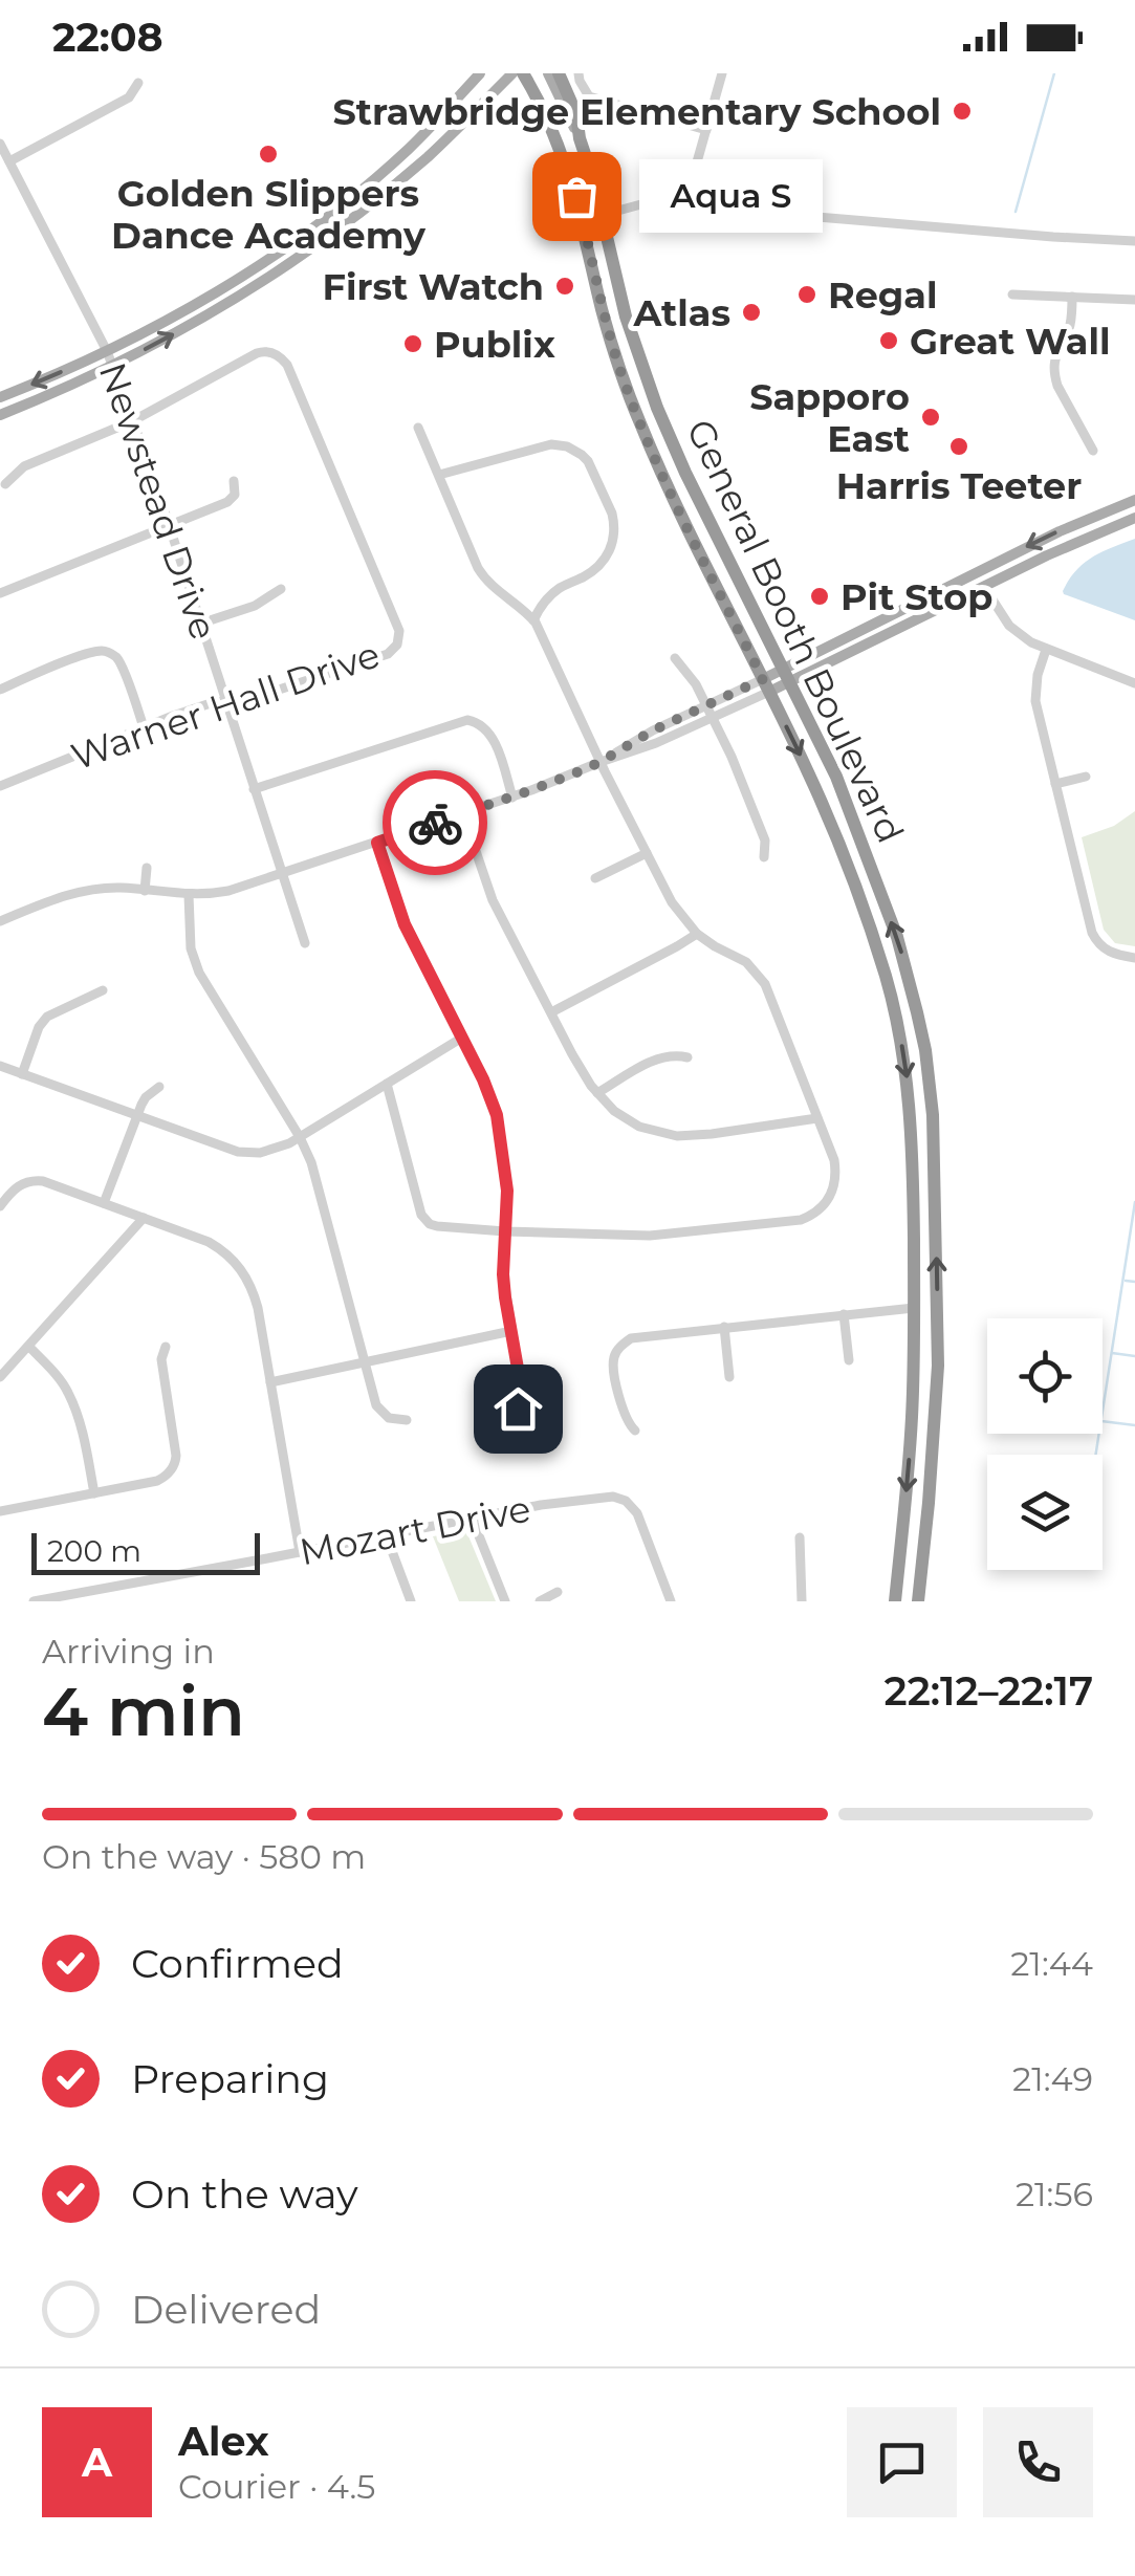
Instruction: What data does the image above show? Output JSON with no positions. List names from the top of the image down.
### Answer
{
  "streets": {
    "highway": ["General Booth Boulevard"],
    "street": ["Newstead Drive", "Warner Hall Drive", "Mozart Drive"]
  },
  "crossings": [
    ["Newstead Drive", "Warner Hall Drive"]
  ],
  "places": [
    "Strawbridge Elementary School",
    "Golden Slippers Dance Academy",
    "Aqua S",
    "First Watch",
    "Regal",
    "Atlas",
    "Great Wall",
    "Publix",
    "Sapporo East",
    "Harris Teeter",
    "Pit Stop"
  ],
  "scale_bar": "200 m",
  "page": {
    "status": "22:08",
    "bubble": "Aqua S",
    "scale": "200 m",
    "heading": ["4 min", "Arriving in", "22:12–22:17"],
    "panel": ["Alex", "Courier · 4.5"],
    "bar": "On the way · 580 m",
    "list": [
      ["Confirmed", "21:44"],
      ["Preparing", "21:49"],
      ["On the way", "21:56"],
      "Delivered"
    ],
    "round": "A"
  }
}
